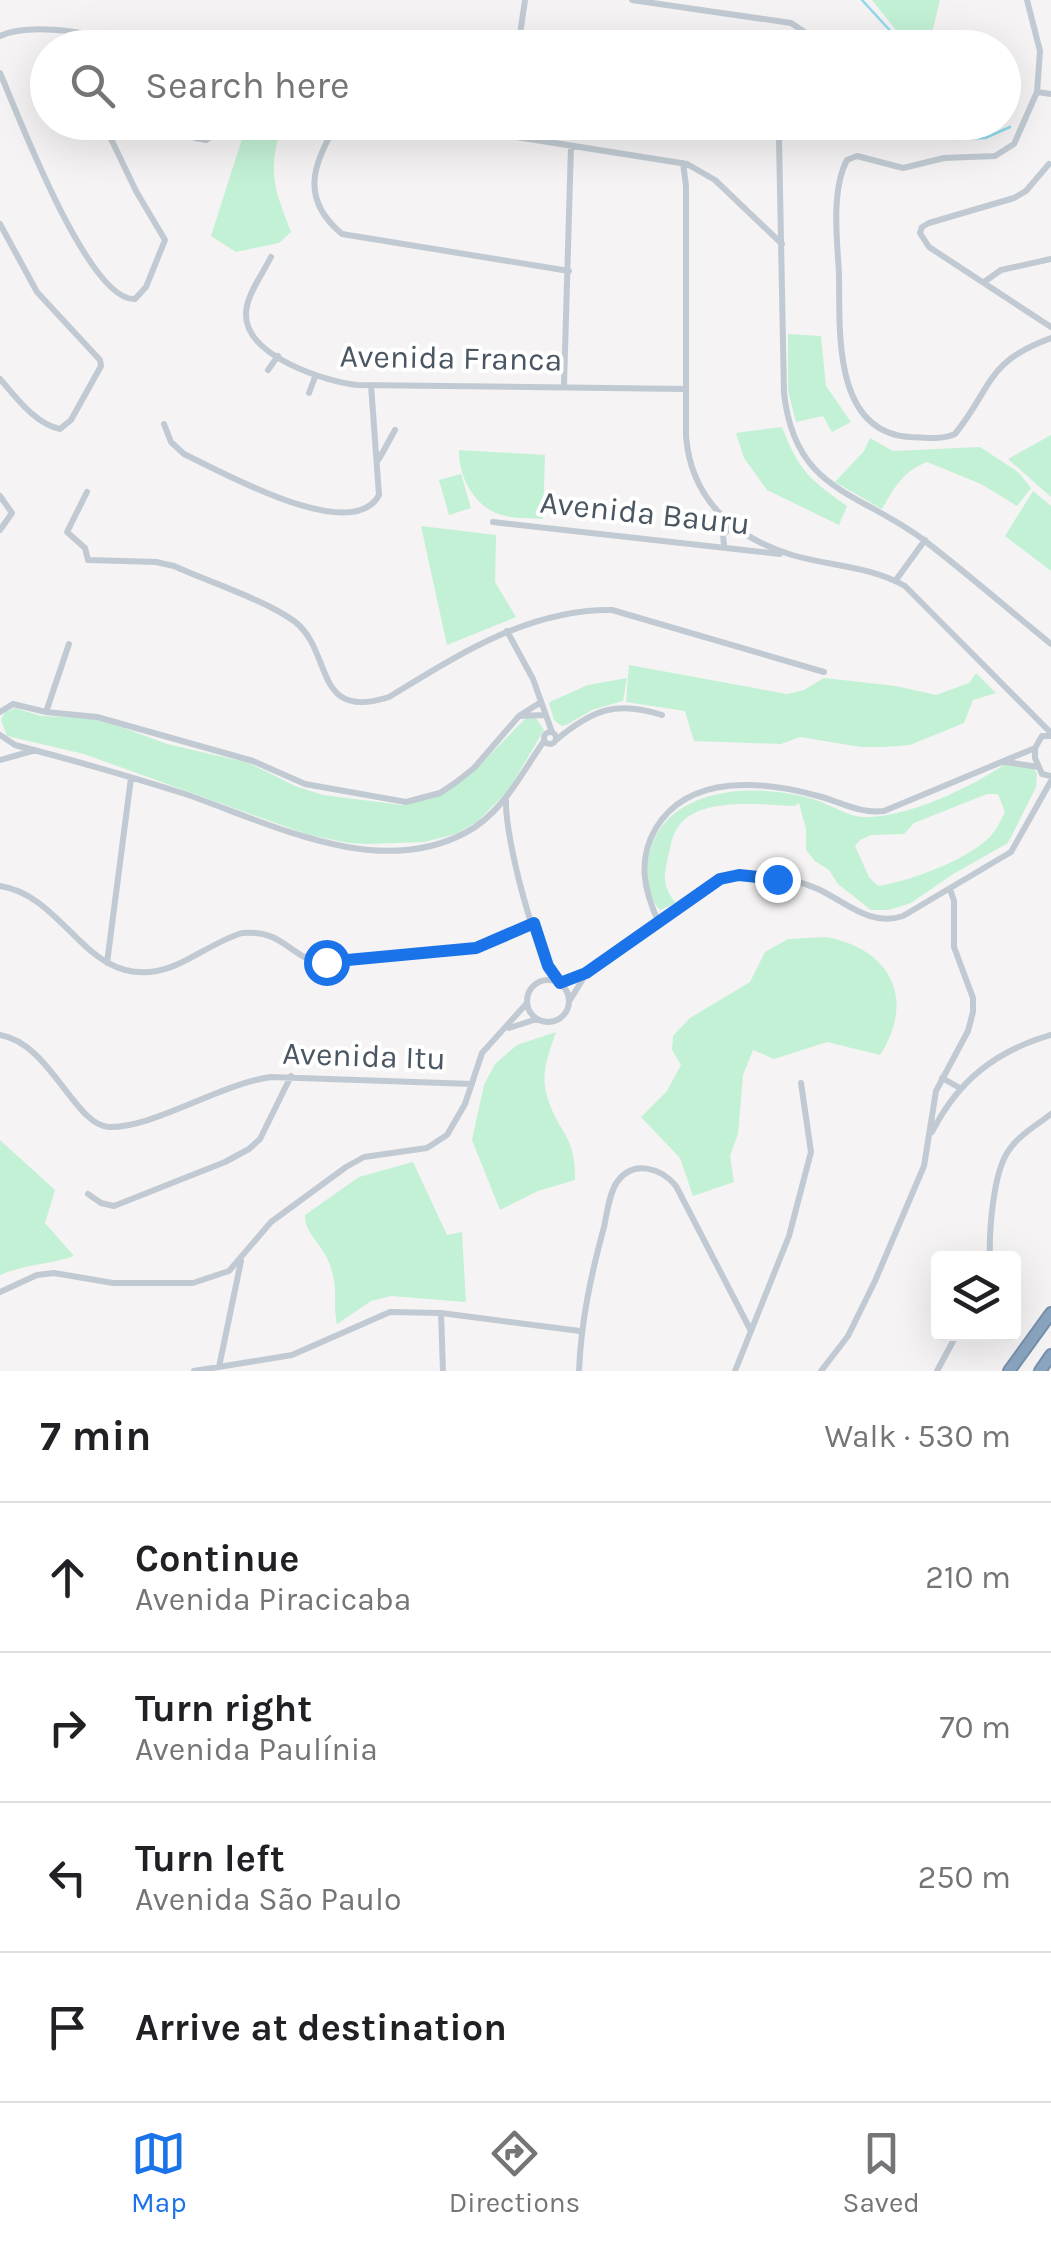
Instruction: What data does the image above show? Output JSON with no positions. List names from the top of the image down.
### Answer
{
  "streets": {
    "street": ["Avenida Franca", "Avenida Bauru", "Avenida Itu"]
  },
  "page": {
    "search": "Search here",
    "heading": ["7 min", "Walk · 530 m"],
    "list": [
      ["Continue", "Avenida Piracicaba", "210 m"],
      ["Turn right", "Avenida Paulínia", "70 m"],
      ["Turn left", "Avenida São Paulo", "250 m"],
      "Arrive at destination"
    ],
    "nav": ["Map", "Directions", "Saved"]
  }
}
